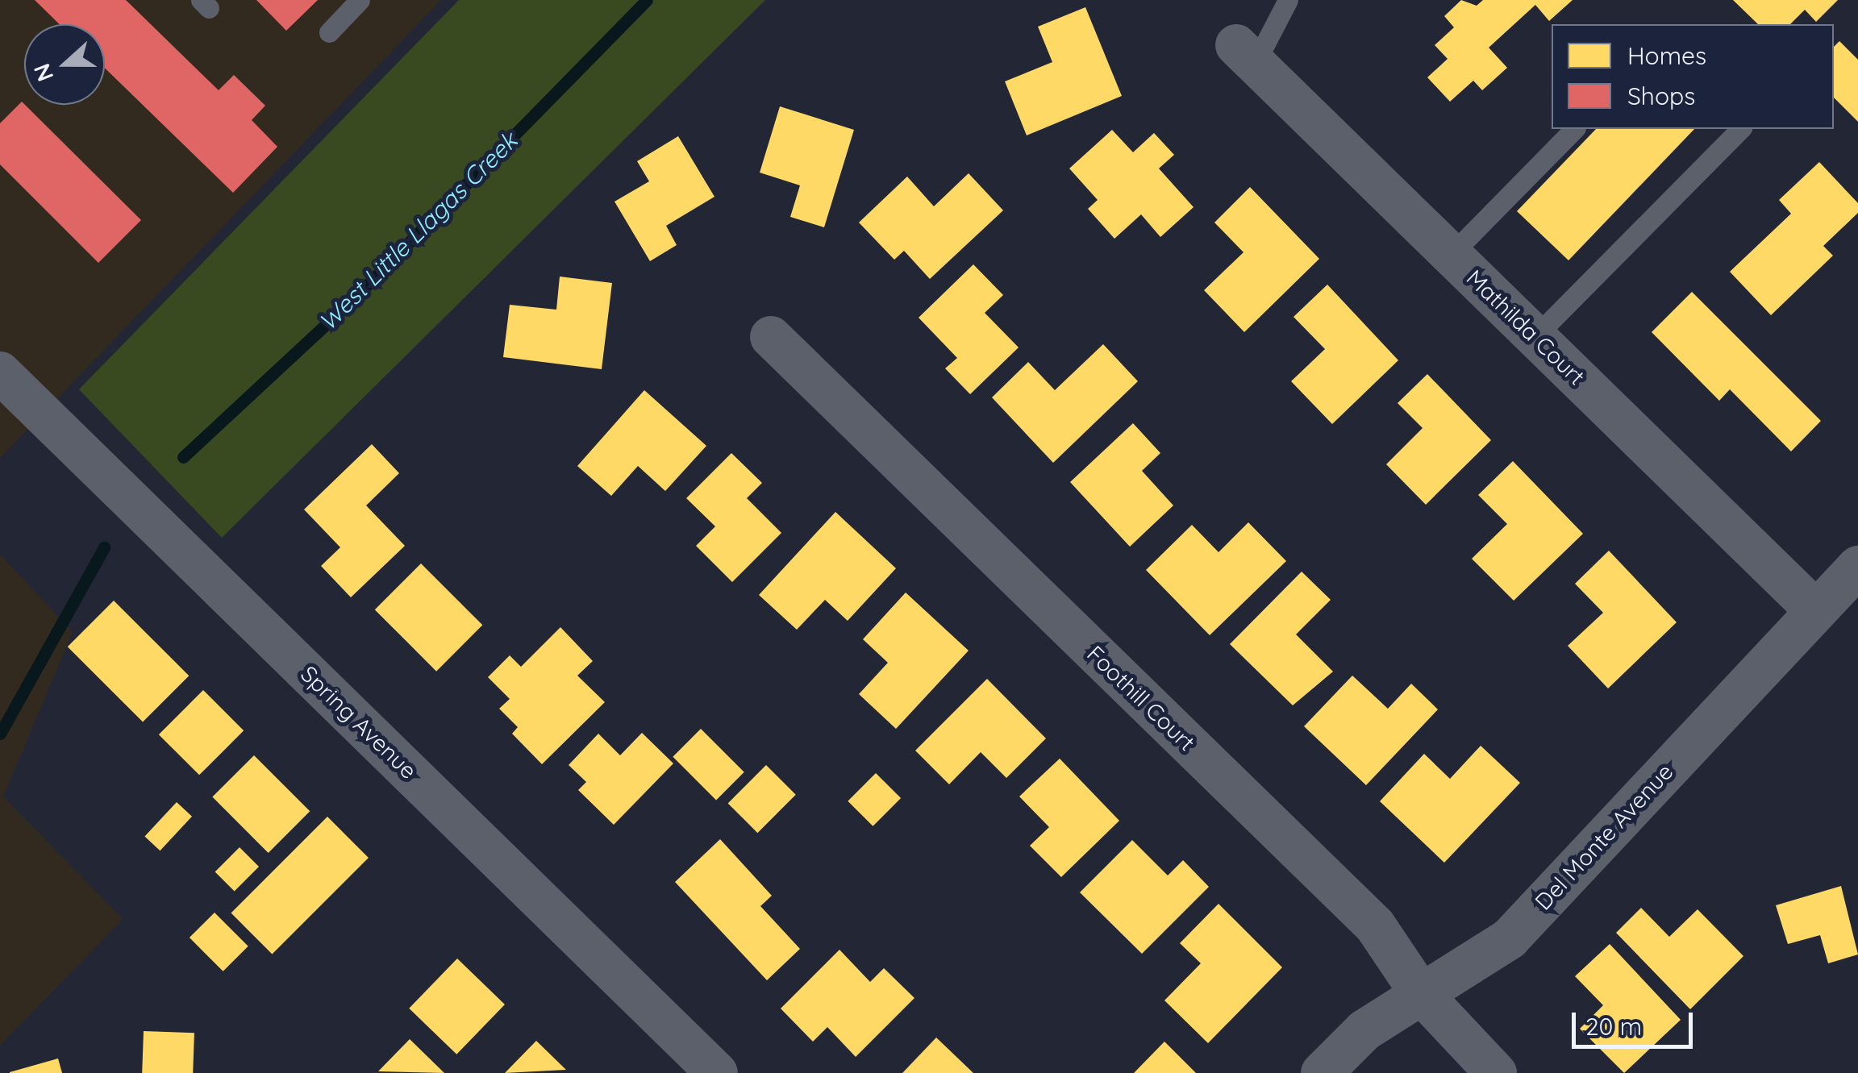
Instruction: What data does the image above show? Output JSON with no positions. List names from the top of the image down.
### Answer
{
  "streets": {
    "street": [
      "Mathilda Court",
      "Foothill Court",
      "Spring Avenue",
      "Del Monte Avenue"
    ]
  },
  "crossings": [
    ["Mathilda Court", "Del Monte Avenue"],
    ["Foothill Court", "Del Monte Avenue"]
  ],
  "water": ["West Little Llagas Creek"],
  "legend": ["Homes", "Shops"],
  "scale_bar": "20 m",
  "north": "left"
}
